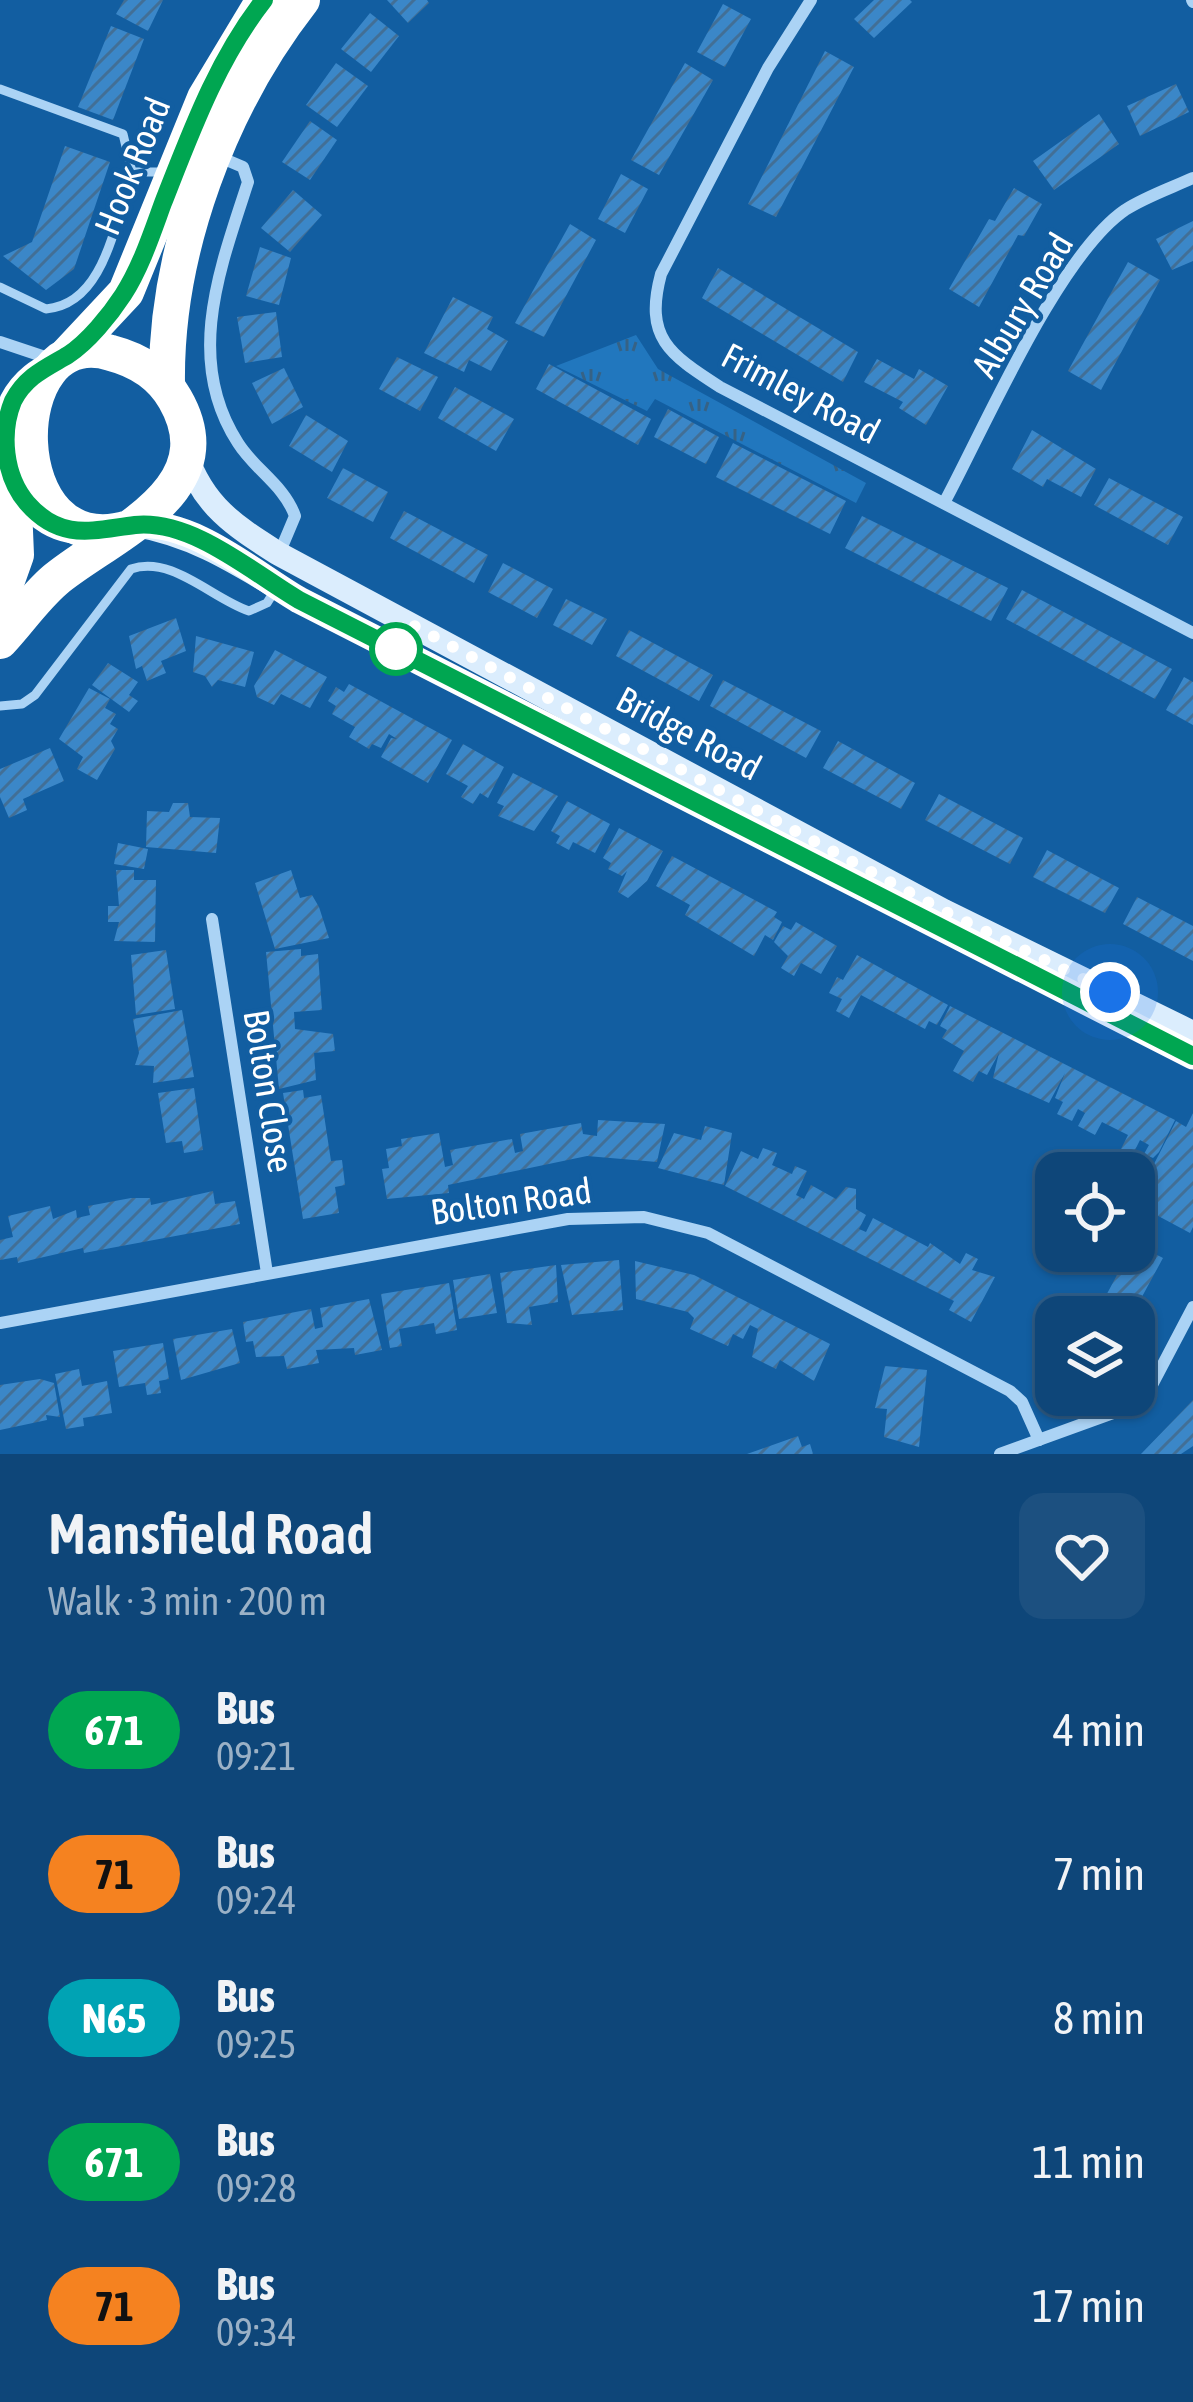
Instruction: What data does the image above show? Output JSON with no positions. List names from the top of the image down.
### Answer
{
  "streets": {
    "highway": ["Hook Road"],
    "street": [
      "Albury Road",
      "Frimley Road",
      "Bridge Road",
      "Bolton Close",
      "Bolton Road"
    ]
  },
  "crossings": [
    ["Hook Road", "Bridge Road"],
    ["Albury Road", "Frimley Road"],
    ["Bolton Close", "Bolton Road"]
  ],
  "lines": ["bus line 671"],
  "page": {
    "heading": ["Mansfield Road", "Walk · 3 min · 200 m"],
    "list": [
      {
        "mark": "671",
        "name": "Bus",
        "note": "09:21",
        "value": "4 min"
      },
      {
        "mark": "71",
        "name": "Bus",
        "note": "09:24",
        "value": "7 min"
      },
      {
        "mark": "N65",
        "name": "Bus",
        "note": "09:25",
        "value": "8 min"
      },
      {
        "mark": "671",
        "name": "Bus",
        "note": "09:28",
        "value": "11 min"
      },
      {
        "mark": "71",
        "name": "Bus",
        "note": "09:34",
        "value": "17 min"
      }
    ]
  }
}
